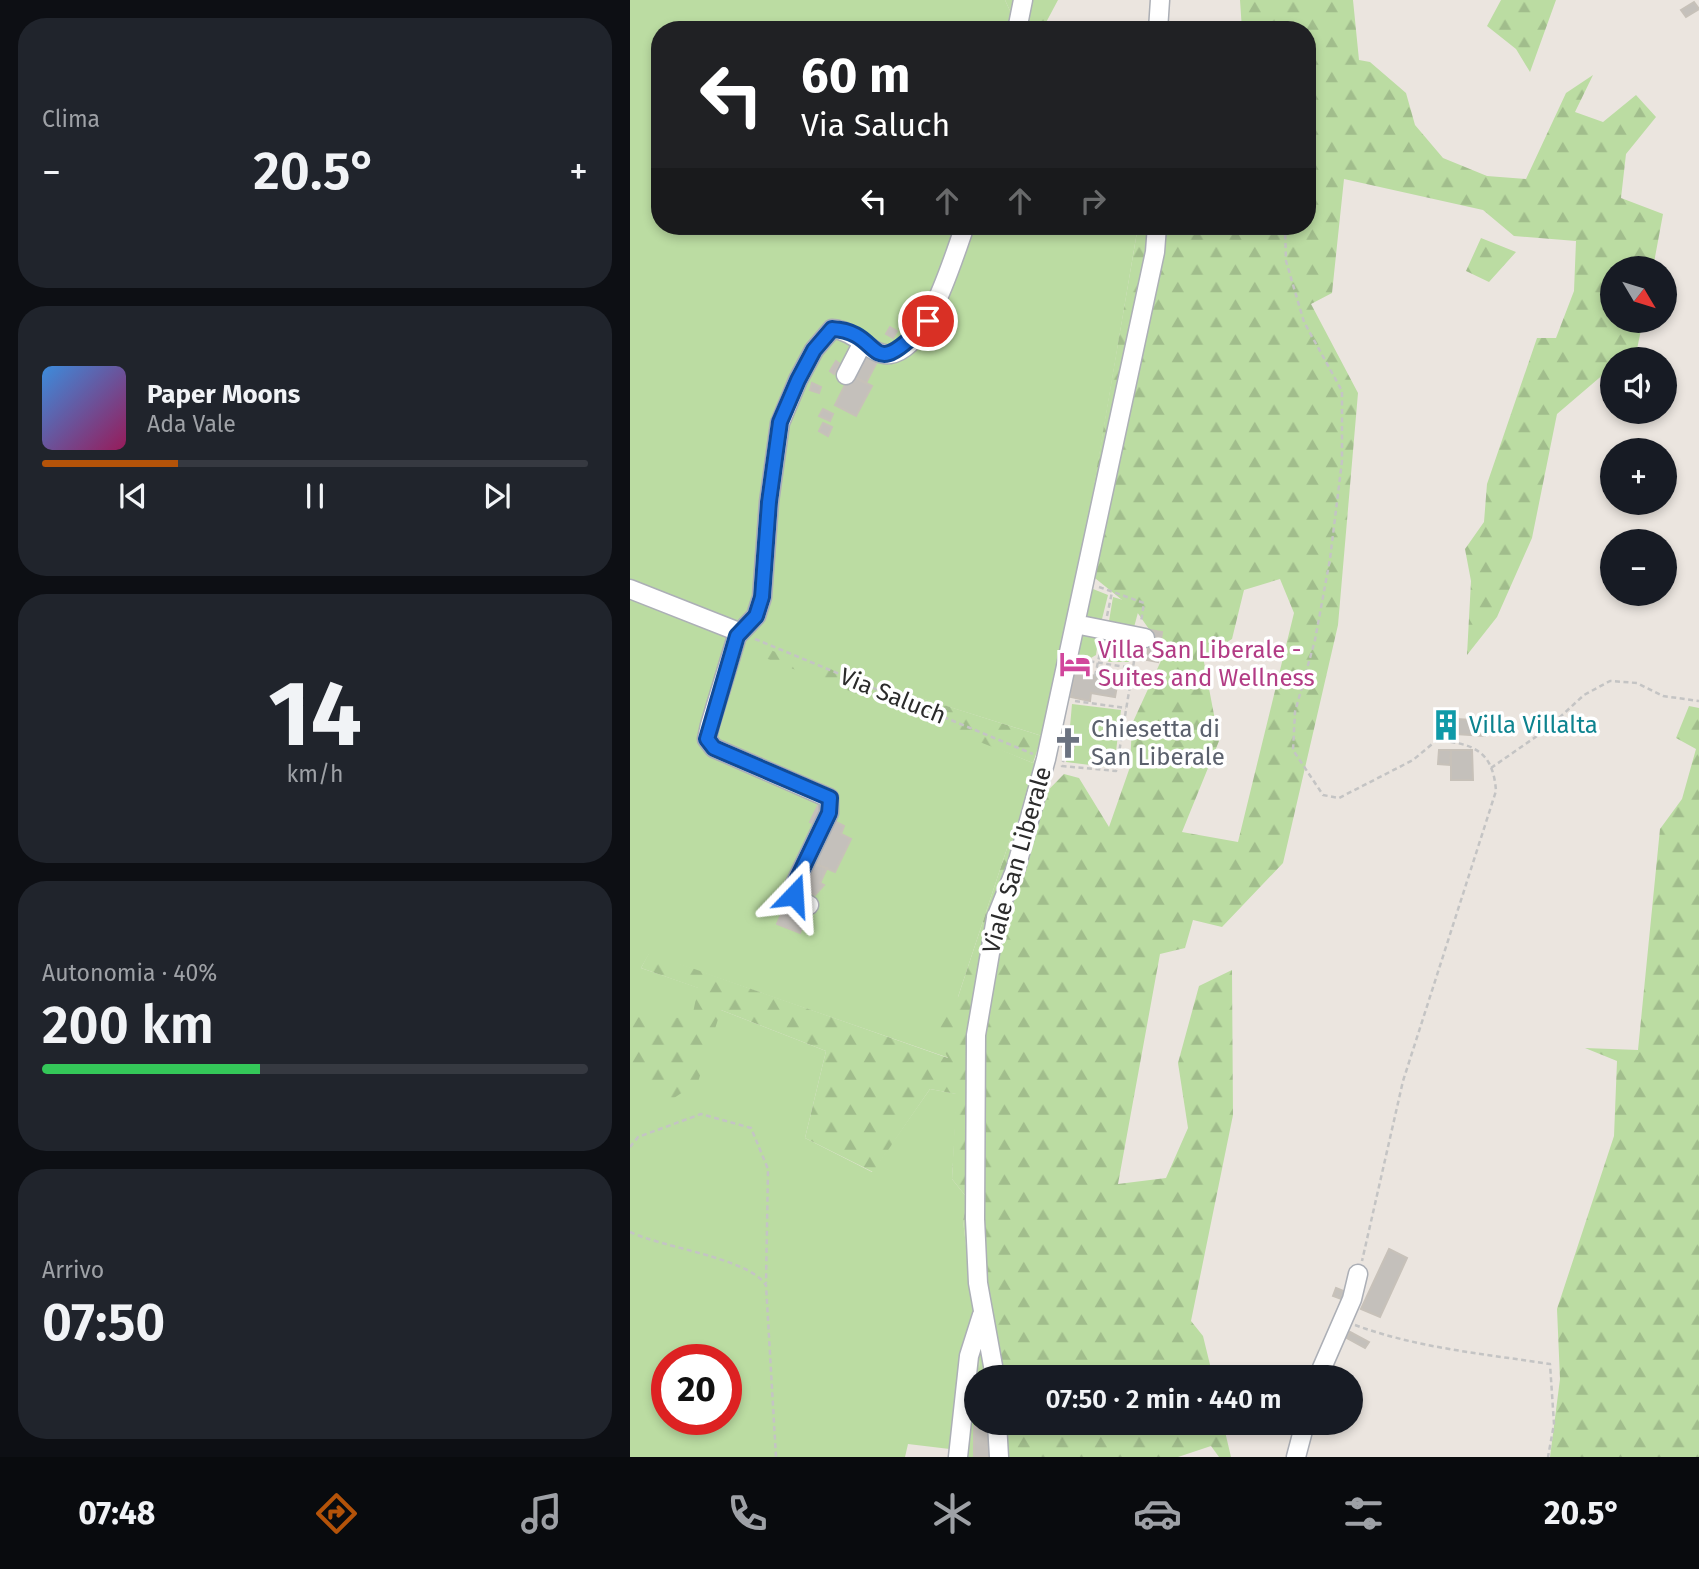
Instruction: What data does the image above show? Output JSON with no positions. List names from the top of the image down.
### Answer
{
  "streets": {
    "street": ["Viale San Liberale"],
    "path": ["Via Saluch"]
  },
  "crossings": [
    ["Via Saluch", "Viale San Liberale"]
  ],
  "places": {
    "hotel": ["Villa San Liberale - Suites and Wellness"],
    "building": ["Villa Villalta"],
    "church": ["Chiesetta di San Liberale"]
  },
  "north": "bottom right",
  "page": {
    "tile": [
      "Clima",
      ["14", "km/h"],
      ["Autonomia · 40%", "200 km"],
      ["Arrivo", "07:50"]
    ],
    "turn": ["60 m", "Via Saluch"],
    "heat": ["−", "20.5°", "+"],
    "map_buttons": ["+", "−"],
    "song": ["Paper Moons", "Ada Vale"],
    "limit": "20",
    "trip": "07:50 · 2 min · 440 m",
    "tabs": ["07:48", "20.5°"]
  }
}
